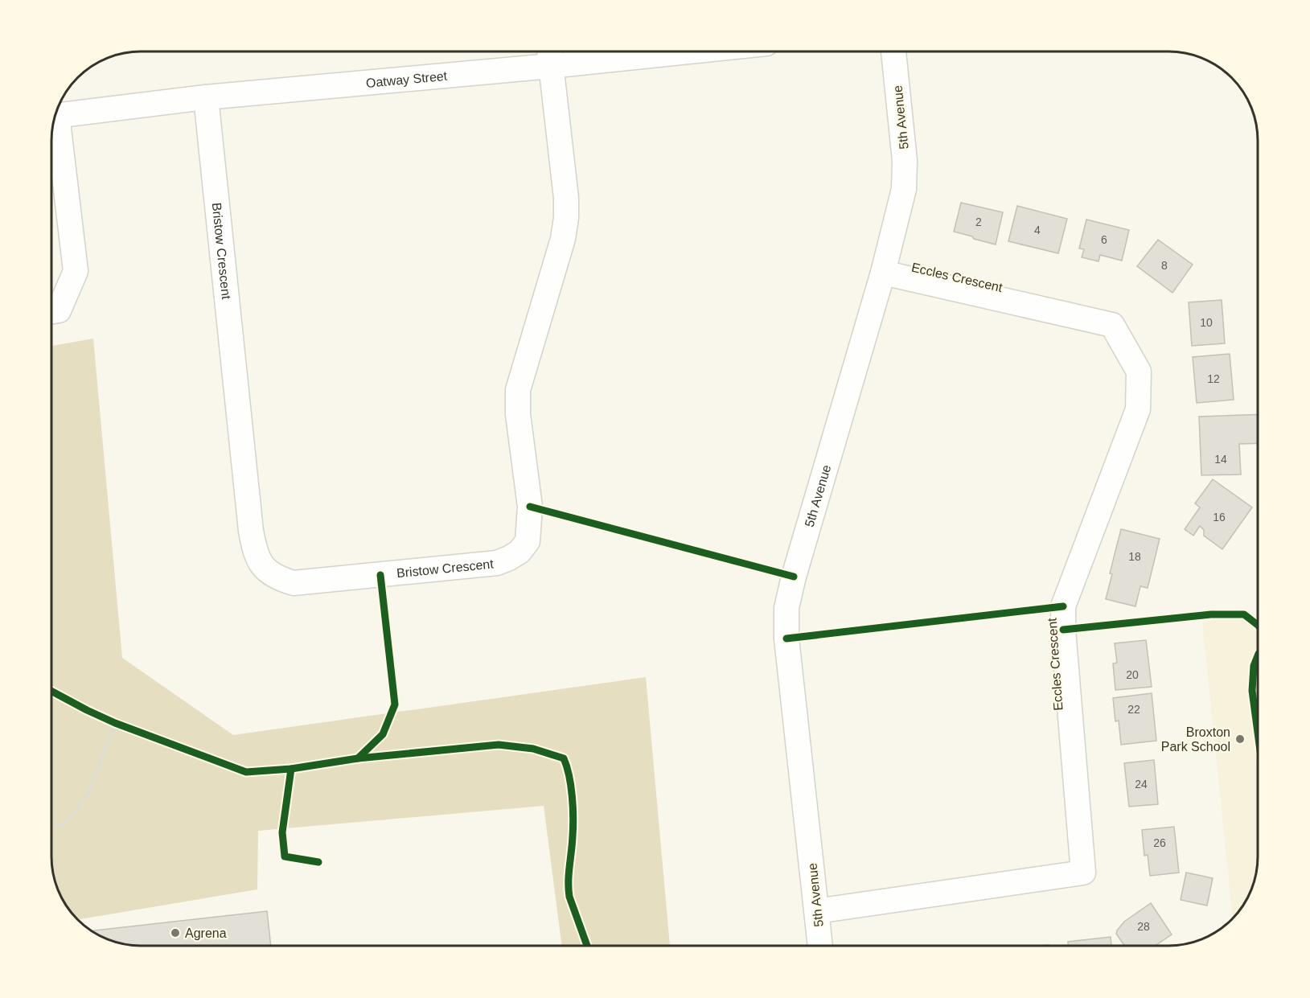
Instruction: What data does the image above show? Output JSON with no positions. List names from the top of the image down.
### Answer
{
  "streets": {
    "street": [
      "Oatway Street",
      "5th Avenue",
      "Bristow Crescent",
      "Eccles Crescent"
    ]
  },
  "crossings": [
    ["Oatway Street", "Bristow Crescent"],
    ["5th Avenue", "Eccles Crescent"]
  ],
  "places": ["Broxton Park School", "Agrena"],
  "house_numbers": [
    "2",
    "4",
    "6",
    "8",
    "10",
    "12",
    "14",
    "16",
    "18",
    "20",
    "22",
    "24",
    "26",
    "28"
  ]
}
